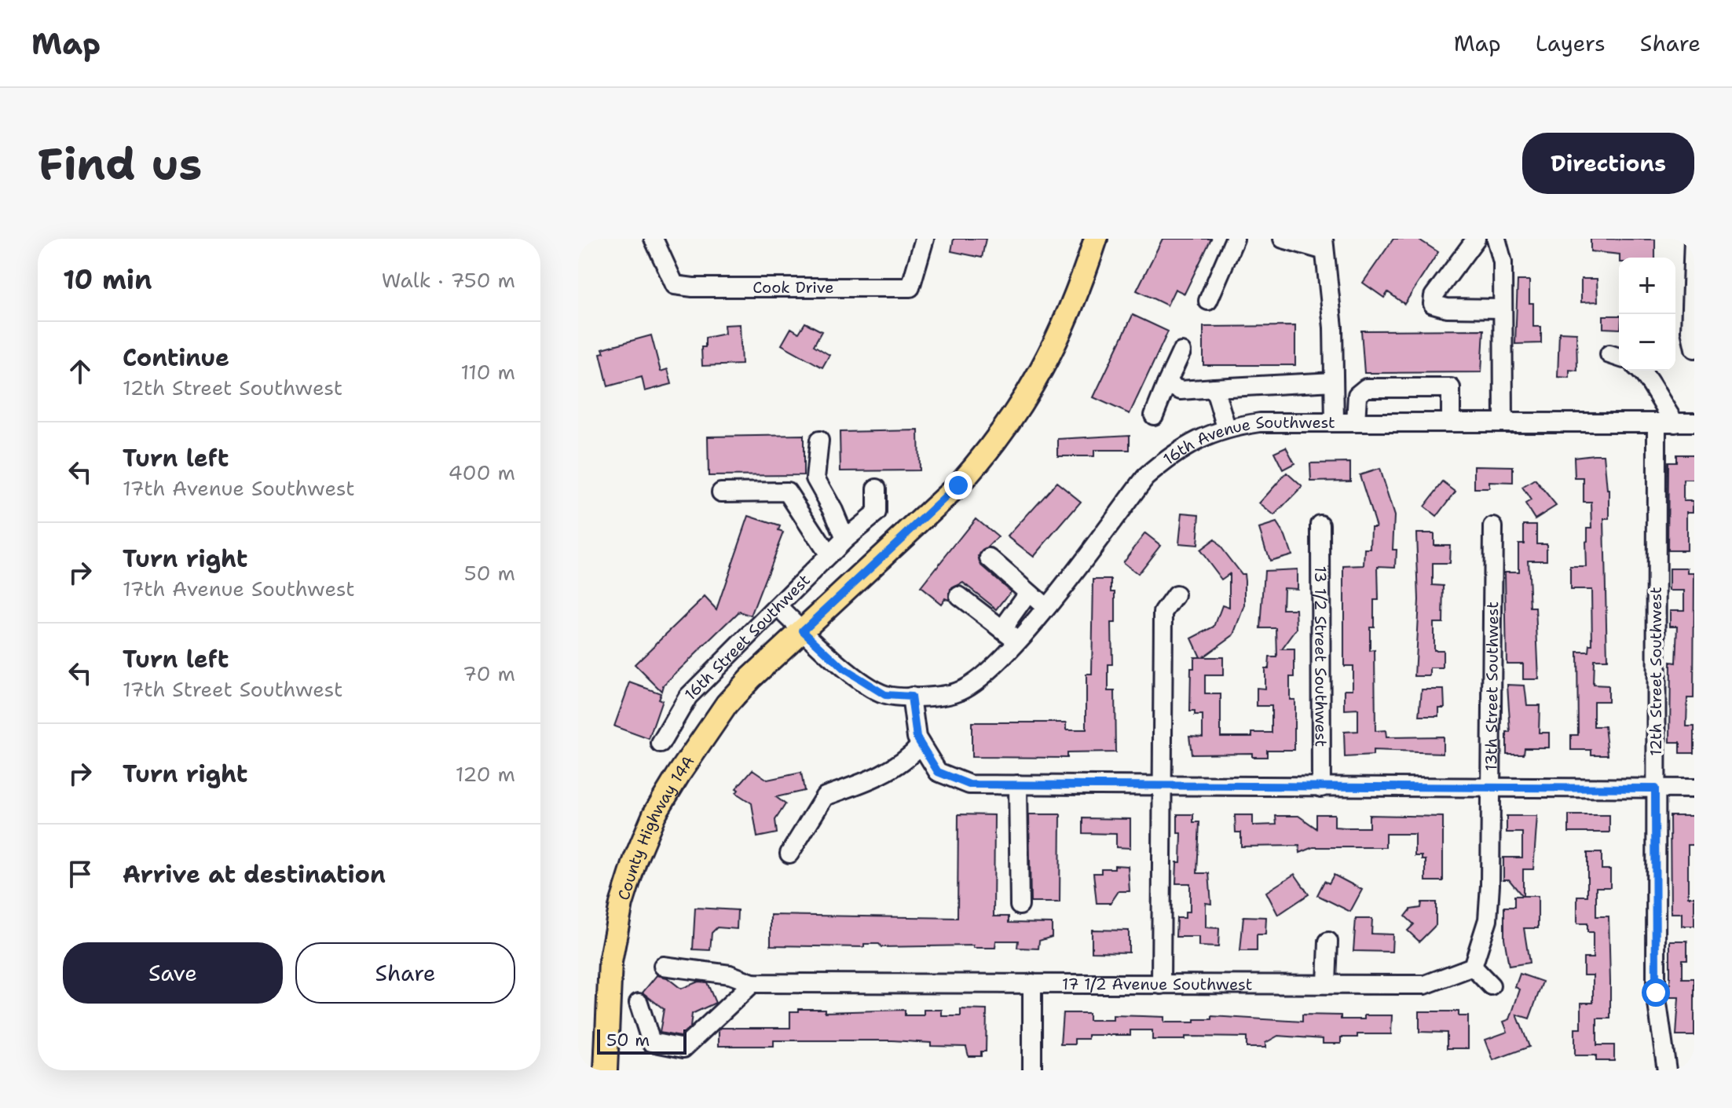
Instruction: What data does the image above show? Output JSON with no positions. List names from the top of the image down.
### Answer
{
  "streets": {
    "main road": ["County Highway 14A"],
    "street": [
      "Cook Drive",
      "16th Avenue Southwest",
      "16th Street Southwest",
      "13 1/2 Street Southwest",
      "12th Street Southwest",
      "13th Street Southwest",
      "17 1/2 Avenue Southwest"
    ]
  },
  "crossings": [
    ["16th Avenue Southwest", "16th Street Southwest"],
    ["16th Avenue Southwest", "12th Street Southwest"],
    ["16th Avenue Southwest", "County Highway 14A"],
    ["13th Street Southwest", "17 1/2 Avenue Southwest"]
  ],
  "scale_bar": "50 m",
  "page": {
    "header": "Map",
    "nav": ["Map", "Layers", "Share"],
    "buttons": [
      "Directions",
      ["Save", "Share"]
    ],
    "title": "Find us",
    "heading": ["10 min", "Walk · 750 m"],
    "map_buttons": ["+", "−"],
    "list": [
      ["Continue", "12th Street Southwest", "110 m"],
      ["Turn left", "17th Avenue Southwest", "400 m"],
      ["Turn right", "17th Avenue Southwest", "50 m"],
      ["Turn left", "17th Street Southwest", "70 m"],
      ["Turn right", "120 m"],
      "Arrive at destination"
    ],
    "scale": "50 m"
  }
}
